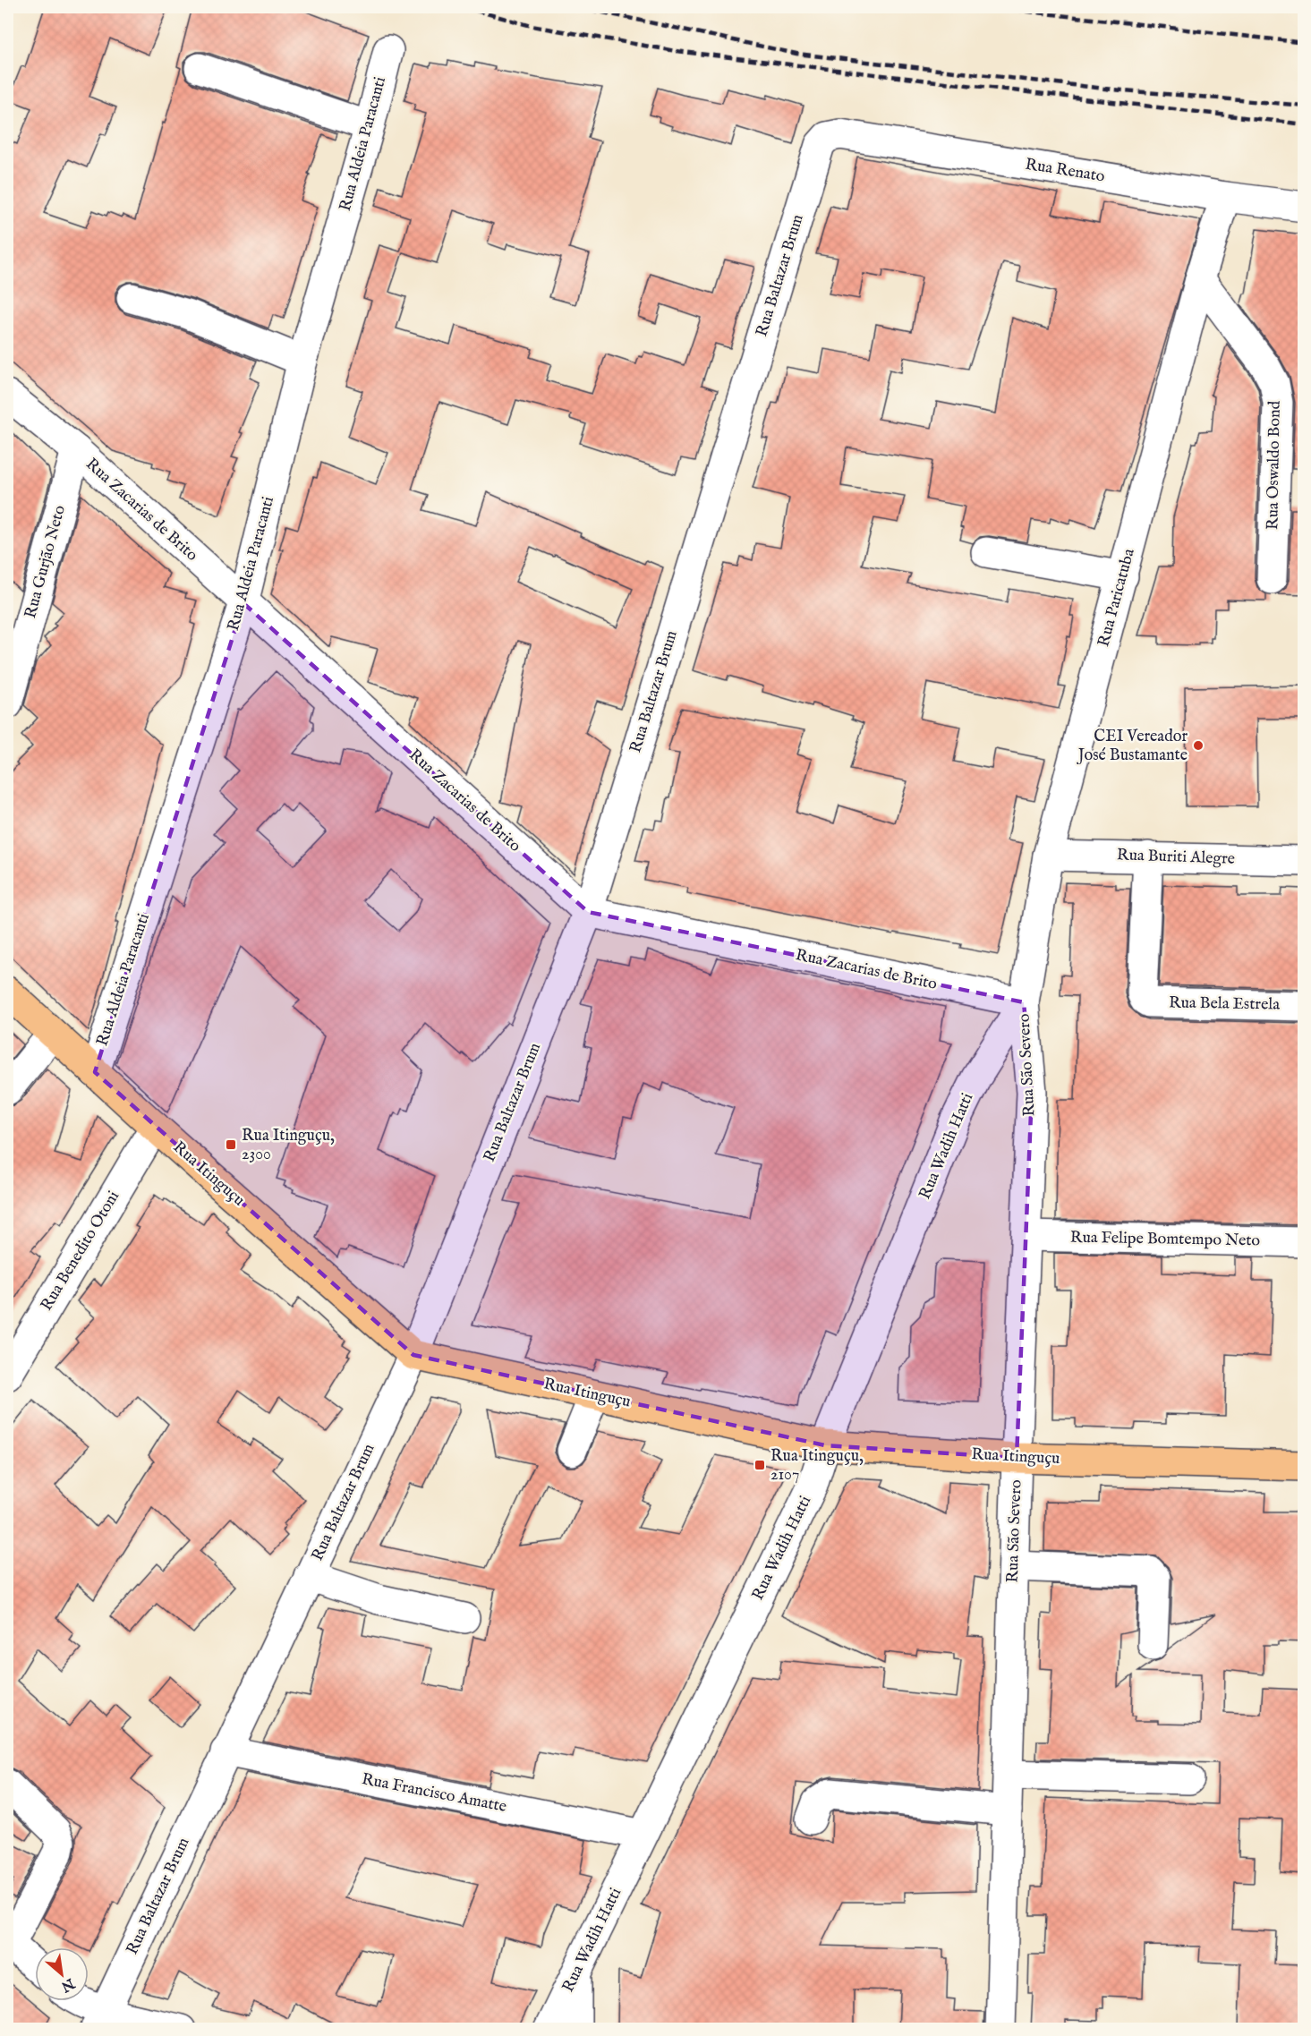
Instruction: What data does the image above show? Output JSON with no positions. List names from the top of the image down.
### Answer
{
  "streets": {
    "main road": ["Rua Itinguçu"],
    "street": [
      "Rua Aldeia Paracanti",
      "Rua Renato",
      "Rua Baltazar Brum",
      "Rua Oswaldo Bond",
      "Rua Zacarias de Brito",
      "Rua Gurjão Neto",
      "Rua Paricatuba",
      "Rua Buriti Alegre",
      "Rua Bela Estrela",
      "Rua São Severo",
      "Rua Wadih Hatti",
      "Rua Felipe Bomtempo Neto",
      "Rua Benedito Otoni",
      "Rua Francisco Amatte"
    ]
  },
  "crossings": [
    ["Rua Aldeia Paracanti", "Rua Zacarias de Brito"],
    ["Rua Aldeia Paracanti", "Rua Itinguçu"],
    ["Rua Renato", "Rua Baltazar Brum"],
    ["Rua Renato", "Rua Paricatuba"],
    ["Rua Baltazar Brum", "Rua Zacarias de Brito"],
    ["Rua Baltazar Brum", "Rua Itinguçu"],
    ["Rua Baltazar Brum", "Rua Francisco Amatte"],
    ["Rua Oswaldo Bond", "Rua Paricatuba"],
    ["Rua Zacarias de Brito", "Rua Gurjão Neto"],
    ["Rua Zacarias de Brito", "Rua Paricatuba"],
    ["Rua Zacarias de Brito", "Rua São Severo"],
    ["Rua Zacarias de Brito", "Rua Wadih Hatti"],
    ["Rua Paricatuba", "Rua Buriti Alegre"],
    ["Rua Paricatuba", "Rua São Severo"],
    ["Rua Paricatuba", "Rua Wadih Hatti"],
    ["Rua Buriti Alegre", "Rua Bela Estrela"],
    ["Rua São Severo", "Rua Wadih Hatti"],
    ["Rua São Severo", "Rua Itinguçu"],
    ["Rua São Severo", "Rua Felipe Bomtempo Neto"],
    ["Rua Wadih Hatti", "Rua Itinguçu"],
    ["Rua Wadih Hatti", "Rua Francisco Amatte"],
    ["Rua Itinguçu", "Rua Benedito Otoni"]
  ],
  "places": {
    "other": ["CEI Vereador José Bustamante"],
    "transit": ["Rua Itinguçu, 2300", "Rua Itinguçu, 2107"]
  },
  "north": "bottom right"
}
